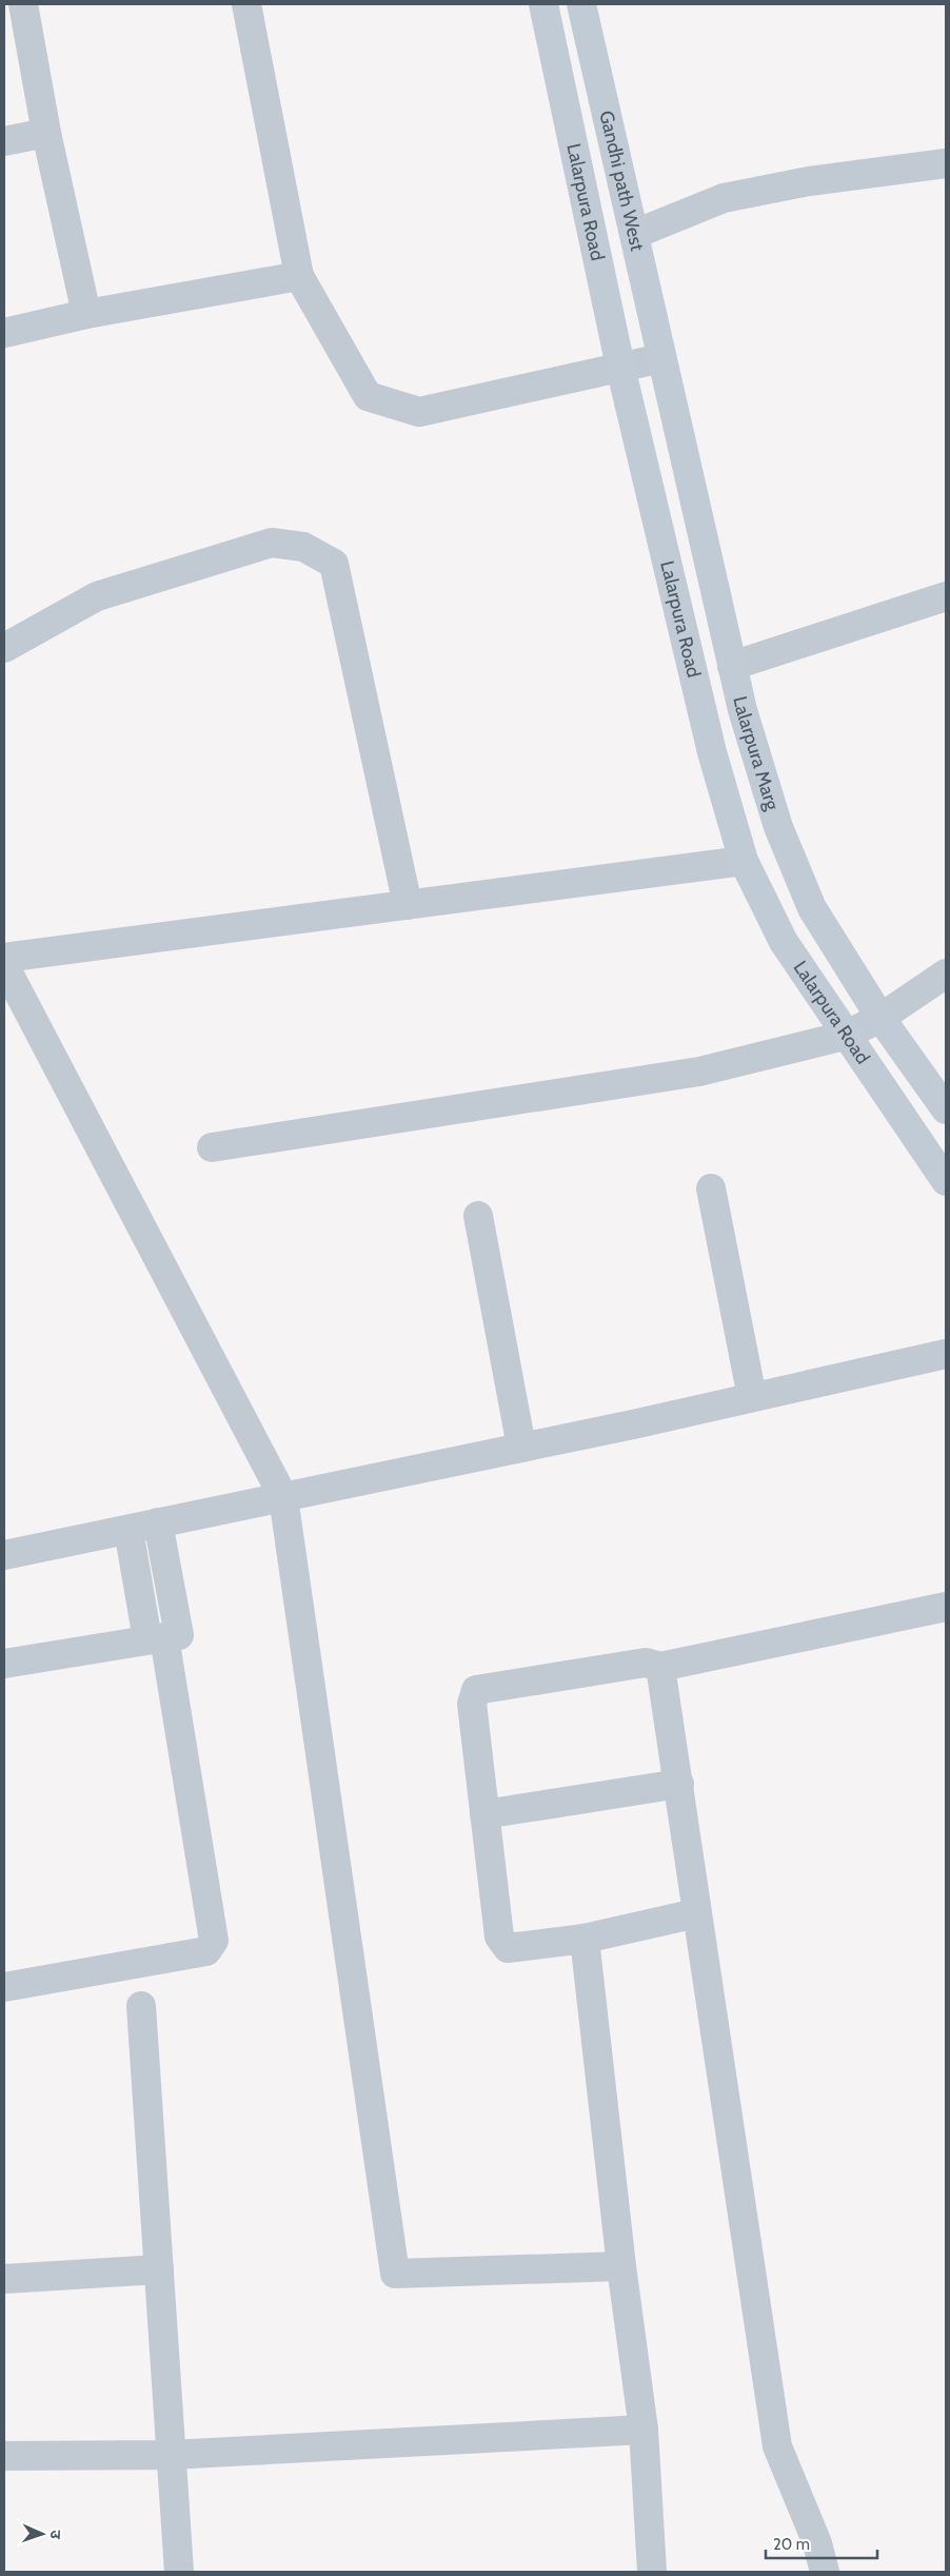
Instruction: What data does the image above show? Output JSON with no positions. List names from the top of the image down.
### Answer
{
  "streets": {
    "street": ["Gandhi path West", "Lalarpura Road", "Lalarpura Marg"]
  },
  "crossings": [
    ["Gandhi path West", "Lalarpura Marg"]
  ],
  "scale_bar": "20 m",
  "north": "right"
}
